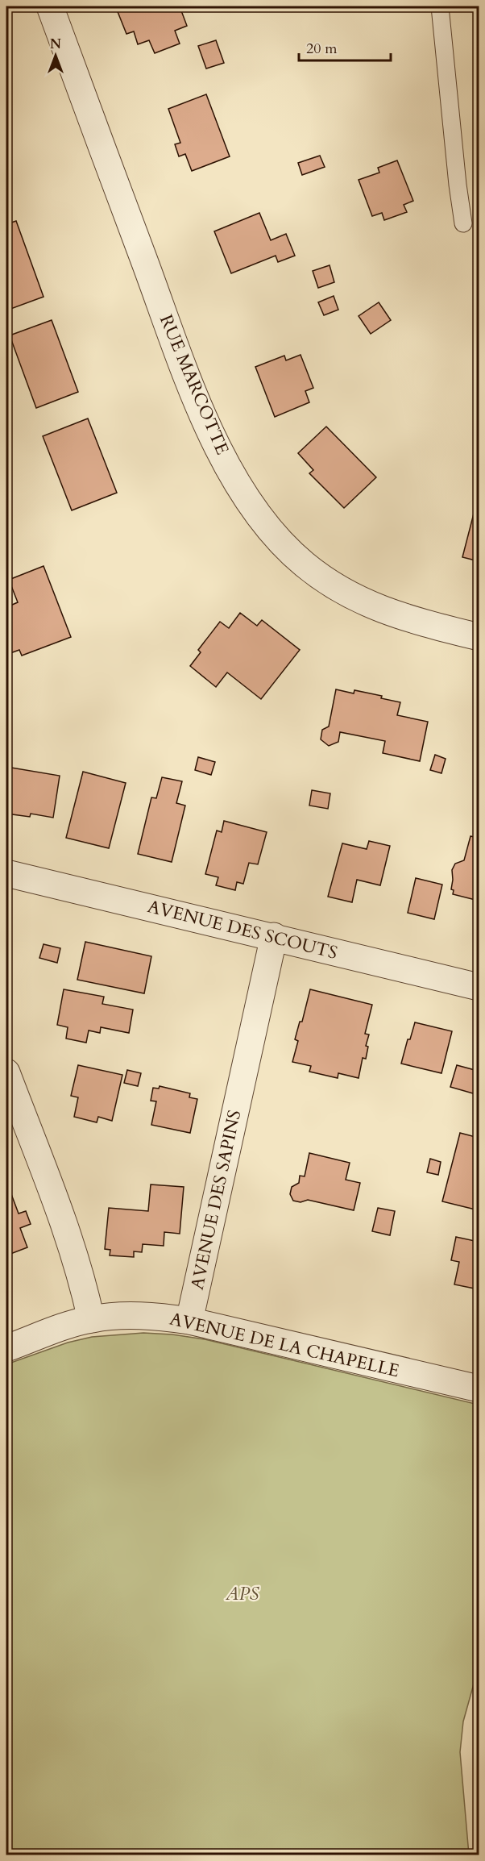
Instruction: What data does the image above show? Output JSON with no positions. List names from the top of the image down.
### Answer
{
  "streets": {
    "street": [
      "RUE MARCOTTE",
      "AVENUE DES SCOUTS",
      "AVENUE DES SAPINS",
      "AVENUE DE LA CHAPELLE"
    ]
  },
  "crossings": [
    ["AVENUE DES SCOUTS", "AVENUE DES SAPINS"],
    ["AVENUE DES SAPINS", "AVENUE DE LA CHAPELLE"]
  ],
  "parks": ["APS"],
  "scale_bar": "20 m",
  "north": "top"
}
